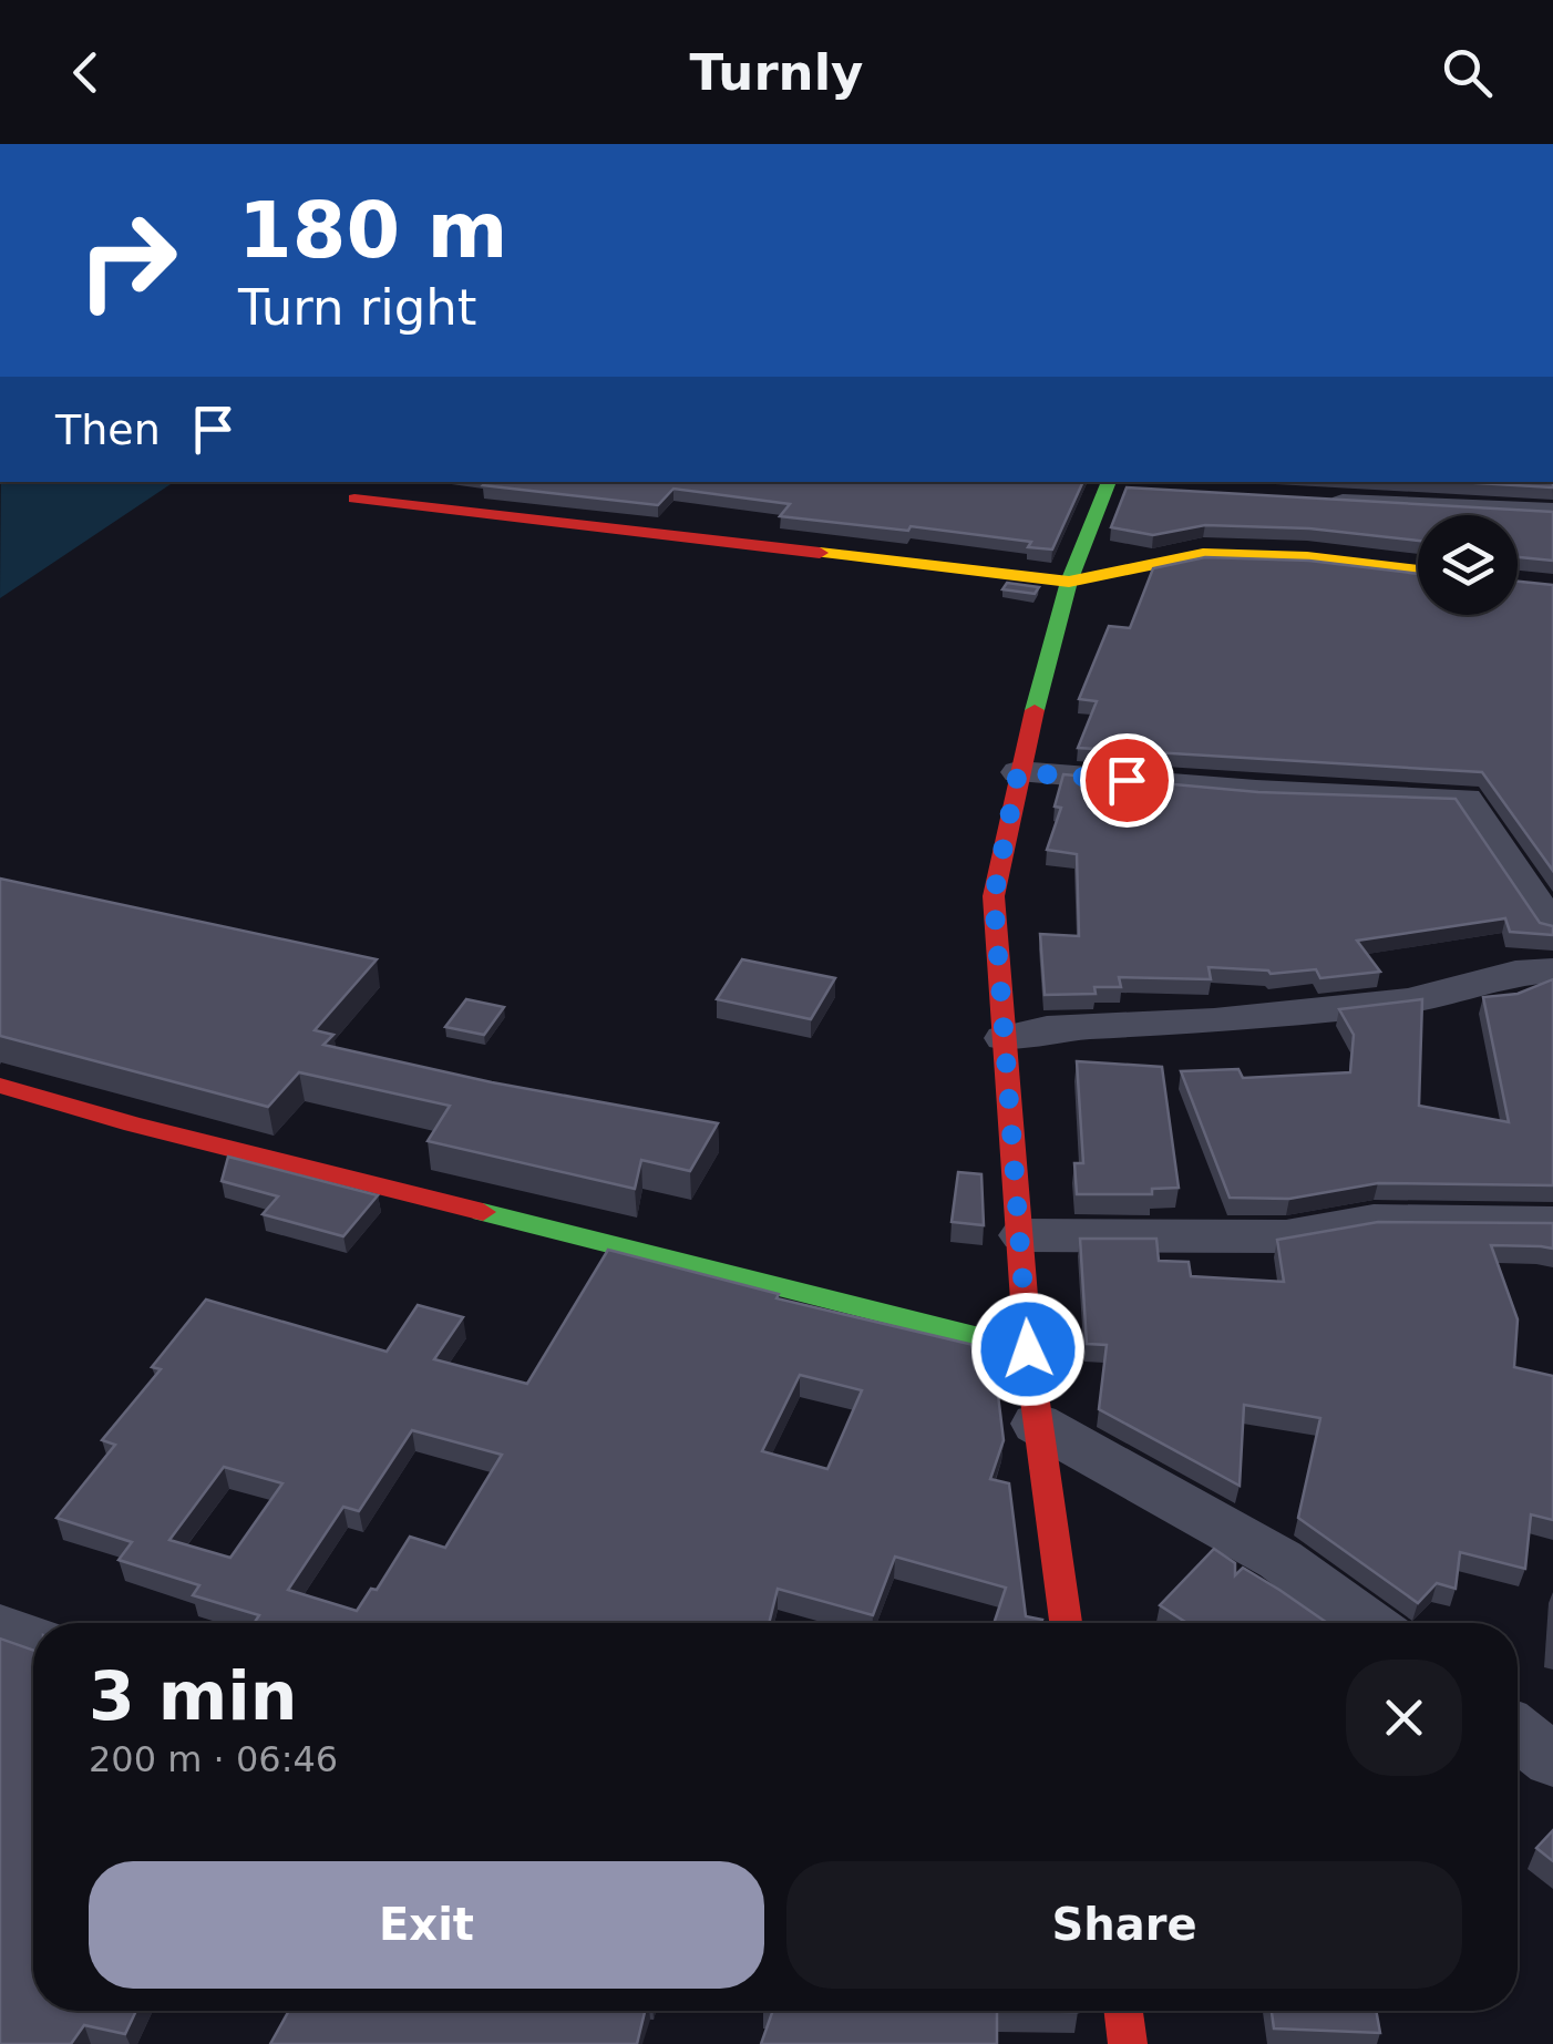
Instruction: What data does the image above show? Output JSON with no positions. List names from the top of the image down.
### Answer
{
  "page": {
    "header": "Turnly",
    "turn": ["180 m", "Turn right"],
    "then": "Then",
    "heading": ["3 min", "200 m · 06:46"],
    "buttons": ["Exit", "Share"]
  }
}
